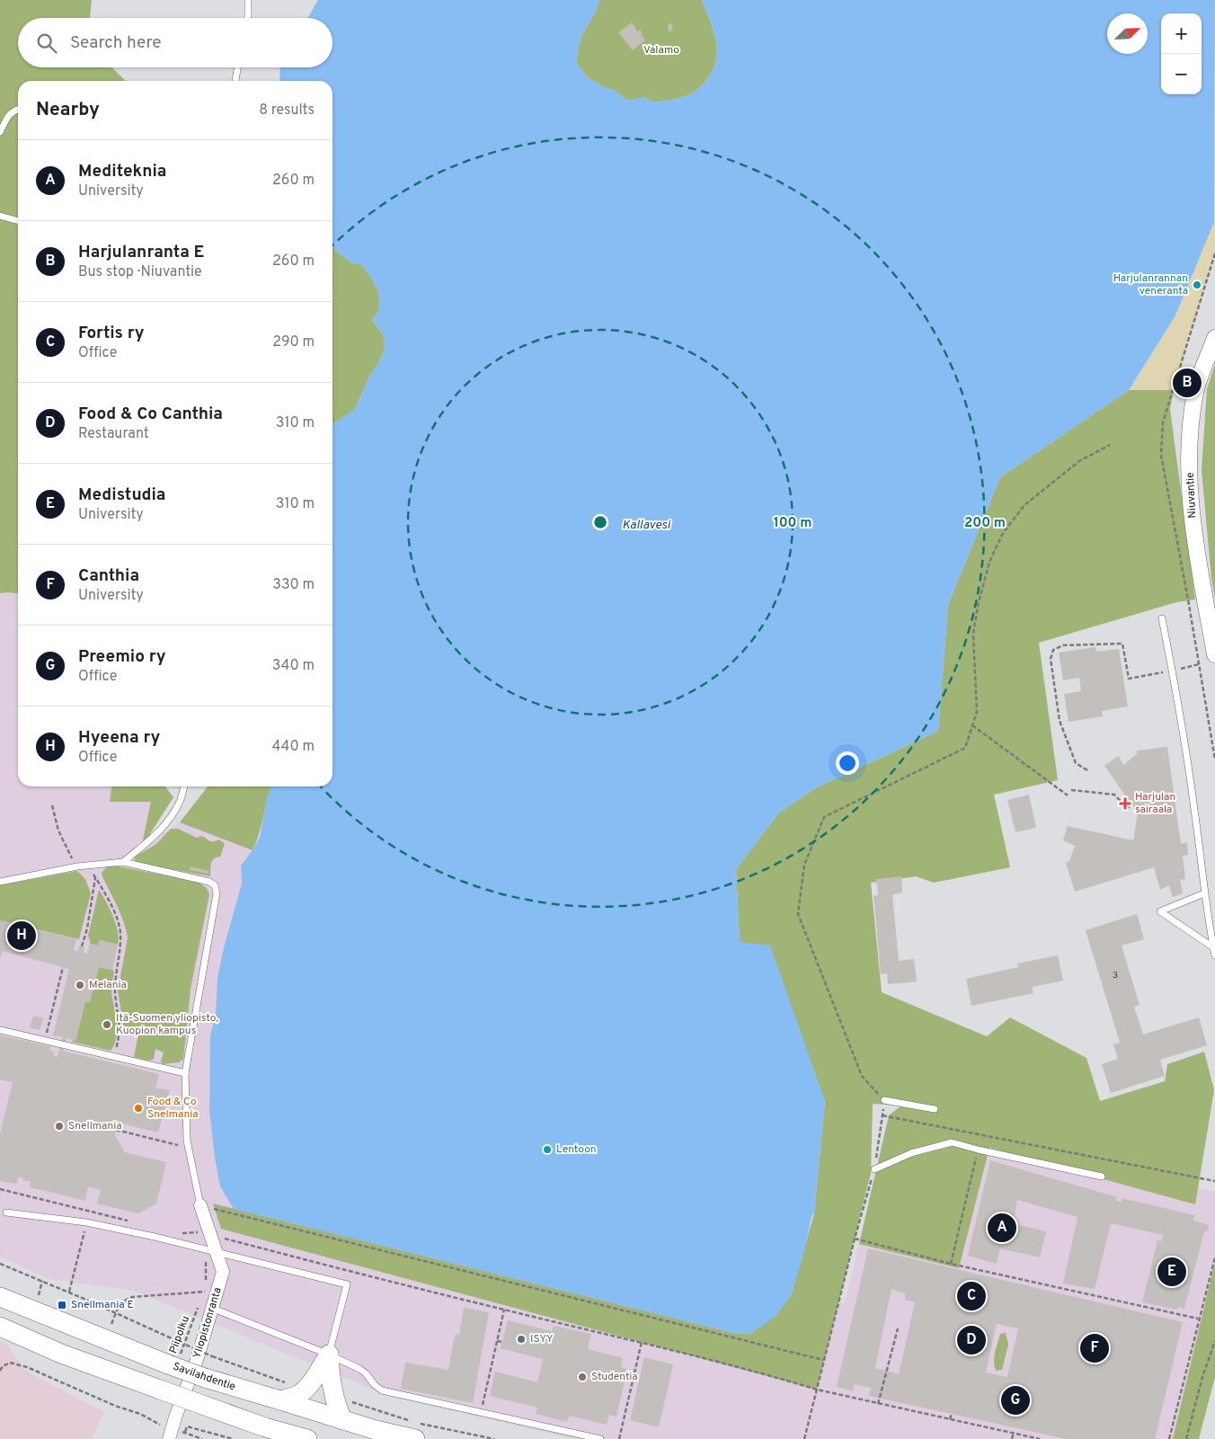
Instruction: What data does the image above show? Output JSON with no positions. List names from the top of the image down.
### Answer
{
  "streets": {
    "main road": ["Savilahdentie"],
    "street": ["Niuvantie", "Yliopistonranta"],
    "path": ["Piipolku"]
  },
  "crossings": [
    ["Yliopistonranta", "Piipolku"],
    ["Piipolku", "Savilahdentie"]
  ],
  "water": ["Kallavesi"],
  "parks": ["Valamo"],
  "places": {
    "other": [
      "Harjulanrannan veneranta",
      "Melania",
      "Itä-Suomen yliopisto, Kuopion kampus",
      "Food & Co Snelmania",
      "Snellmania",
      "Lentoon",
      "ISYY",
      "Studentia"
    ],
    "health": ["Harjulan sairaala"],
    "transit": ["Snellmania E"]
  },
  "house_numbers": ["3"],
  "north": "top right",
  "page": {
    "map_buttons": ["+", "−"],
    "search": "Search here",
    "heading": ["Nearby", "8 results"],
    "list": [
      {
        "mark": "A",
        "name": "Mediteknia",
        "note": "University",
        "value": "260 m"
      },
      {
        "mark": "B",
        "name": "Harjulanranta E",
        "note": "Bus stop · Niuvantie",
        "value": "260 m"
      },
      {
        "mark": "C",
        "name": "Fortis ry",
        "note": "Office",
        "value": "290 m"
      },
      {
        "mark": "D",
        "name": "Food & Co Canthia",
        "note": "Restaurant",
        "value": "310 m"
      },
      {
        "mark": "E",
        "name": "Medistudia",
        "note": "University",
        "value": "310 m"
      },
      {
        "mark": "F",
        "name": "Canthia",
        "note": "University",
        "value": "330 m"
      },
      {
        "mark": "G",
        "name": "Preemio ry",
        "note": "Office",
        "value": "340 m"
      },
      {
        "mark": "H",
        "name": "Hyeena ry",
        "note": "Office",
        "value": "440 m"
      }
    ],
    "pins": [
      "B",
      "H",
      "A",
      "E",
      "C",
      "D",
      "F",
      "G"
    ]
  },
  "rings": ["100 m", "200 m"]
}
